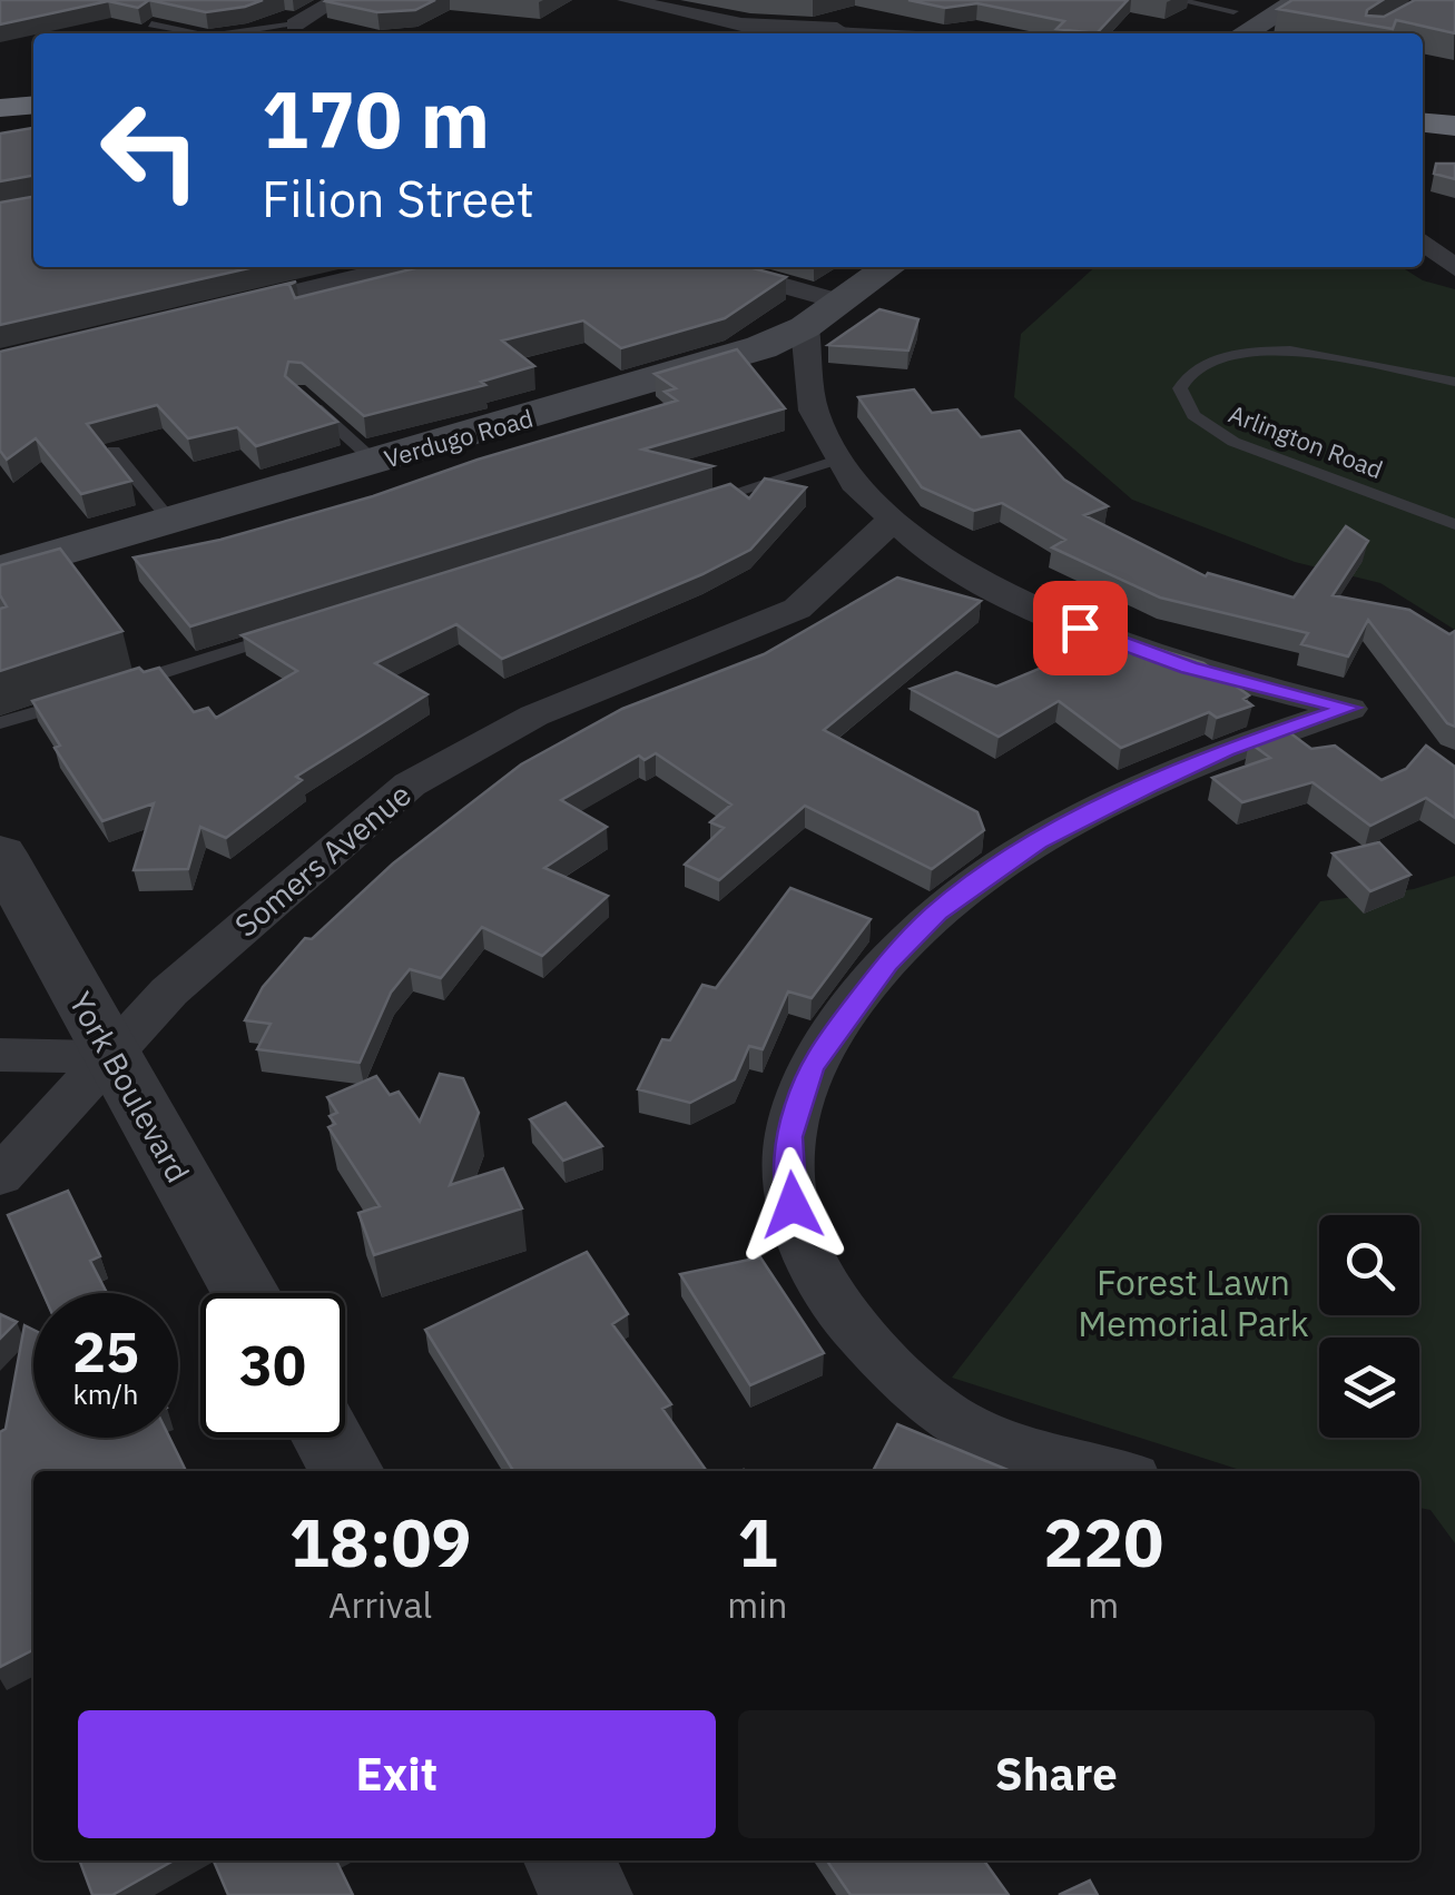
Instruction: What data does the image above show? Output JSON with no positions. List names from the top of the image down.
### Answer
{
  "streets": {
    "main road": ["Verdugo Road"],
    "street": ["Somers Avenue", "York Boulevard"],
    "lane": ["Arlington Road"]
  },
  "crossings": [
    ["Somers Avenue", "York Boulevard"]
  ],
  "parks": ["Forest Lawn Memorial Park"],
  "page": {
    "turn": ["170 m", "Filion Street"],
    "speed": "25 km/h",
    "limit": "30",
    "eta": [
      "18:09",
      "Arrival",
      "1",
      "min",
      "220",
      "m"
    ],
    "buttons": ["Exit", "Share"]
  }
}
